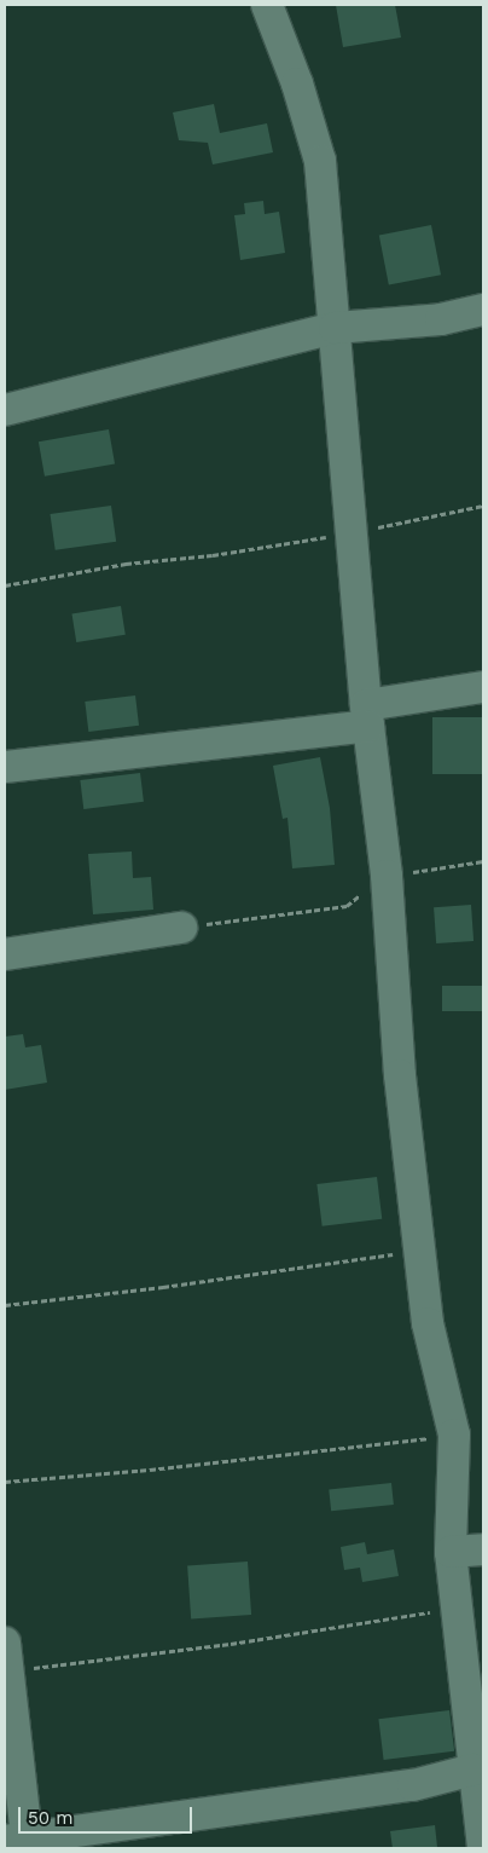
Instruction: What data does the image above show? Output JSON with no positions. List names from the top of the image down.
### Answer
{
  "scale_bar": "50 m"
}
